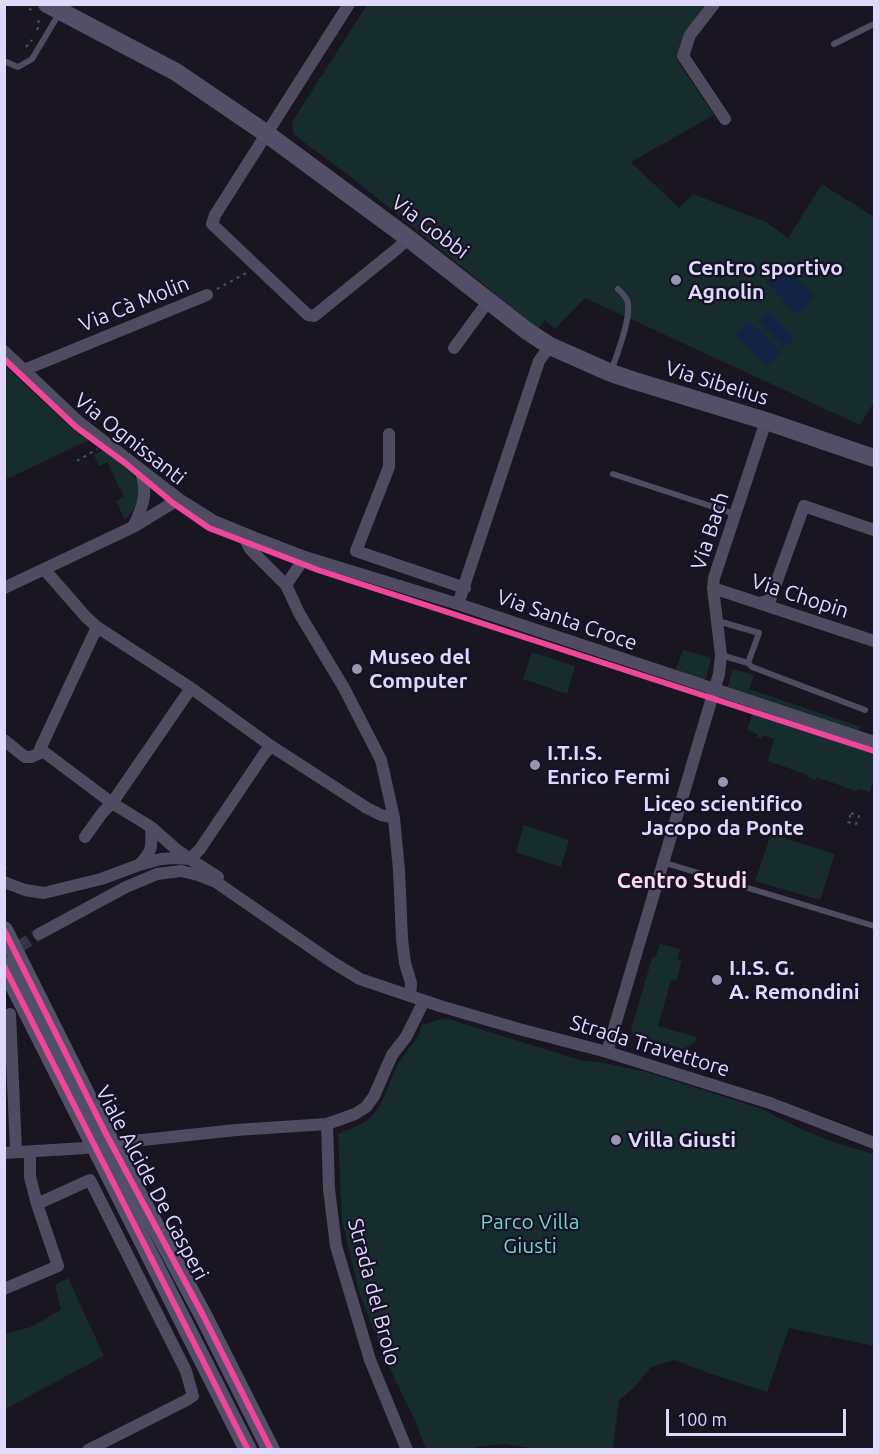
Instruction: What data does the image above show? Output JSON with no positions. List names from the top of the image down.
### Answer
{
  "streets": {
    "main road": ["Via Gobbi", "Via Sibelius", "Viale Alcide De Gasperi"],
    "street": [
      "Via Cà Molin",
      "Via Ognissanti",
      "Via Bach",
      "Via Chopin",
      "Via Santa Croce",
      "Strada Travettore",
      "Strada del Brolo"
    ]
  },
  "crossings": [
    ["Via Gobbi", "Via Sibelius"],
    ["Via Cà Molin", "Via Ognissanti"],
    ["Via Sibelius", "Via Bach"],
    ["Via Ognissanti", "Via Santa Croce"],
    ["Via Bach", "Via Chopin"],
    ["Via Bach", "Via Santa Croce"],
    ["Via Bach", "Strada Travettore"]
  ],
  "districts": ["Centro Studi"],
  "parks": ["Parco Villa Giusti"],
  "places": [
    "Centro sportivo Agnolin",
    "Museo del Computer",
    "I.T.I.S. Enrico Fermi",
    "Liceo scientifico Jacopo da Ponte",
    "I.I.S. G. A. Remondini",
    "Villa Giusti"
  ],
  "scale_bar": "100 m"
}
